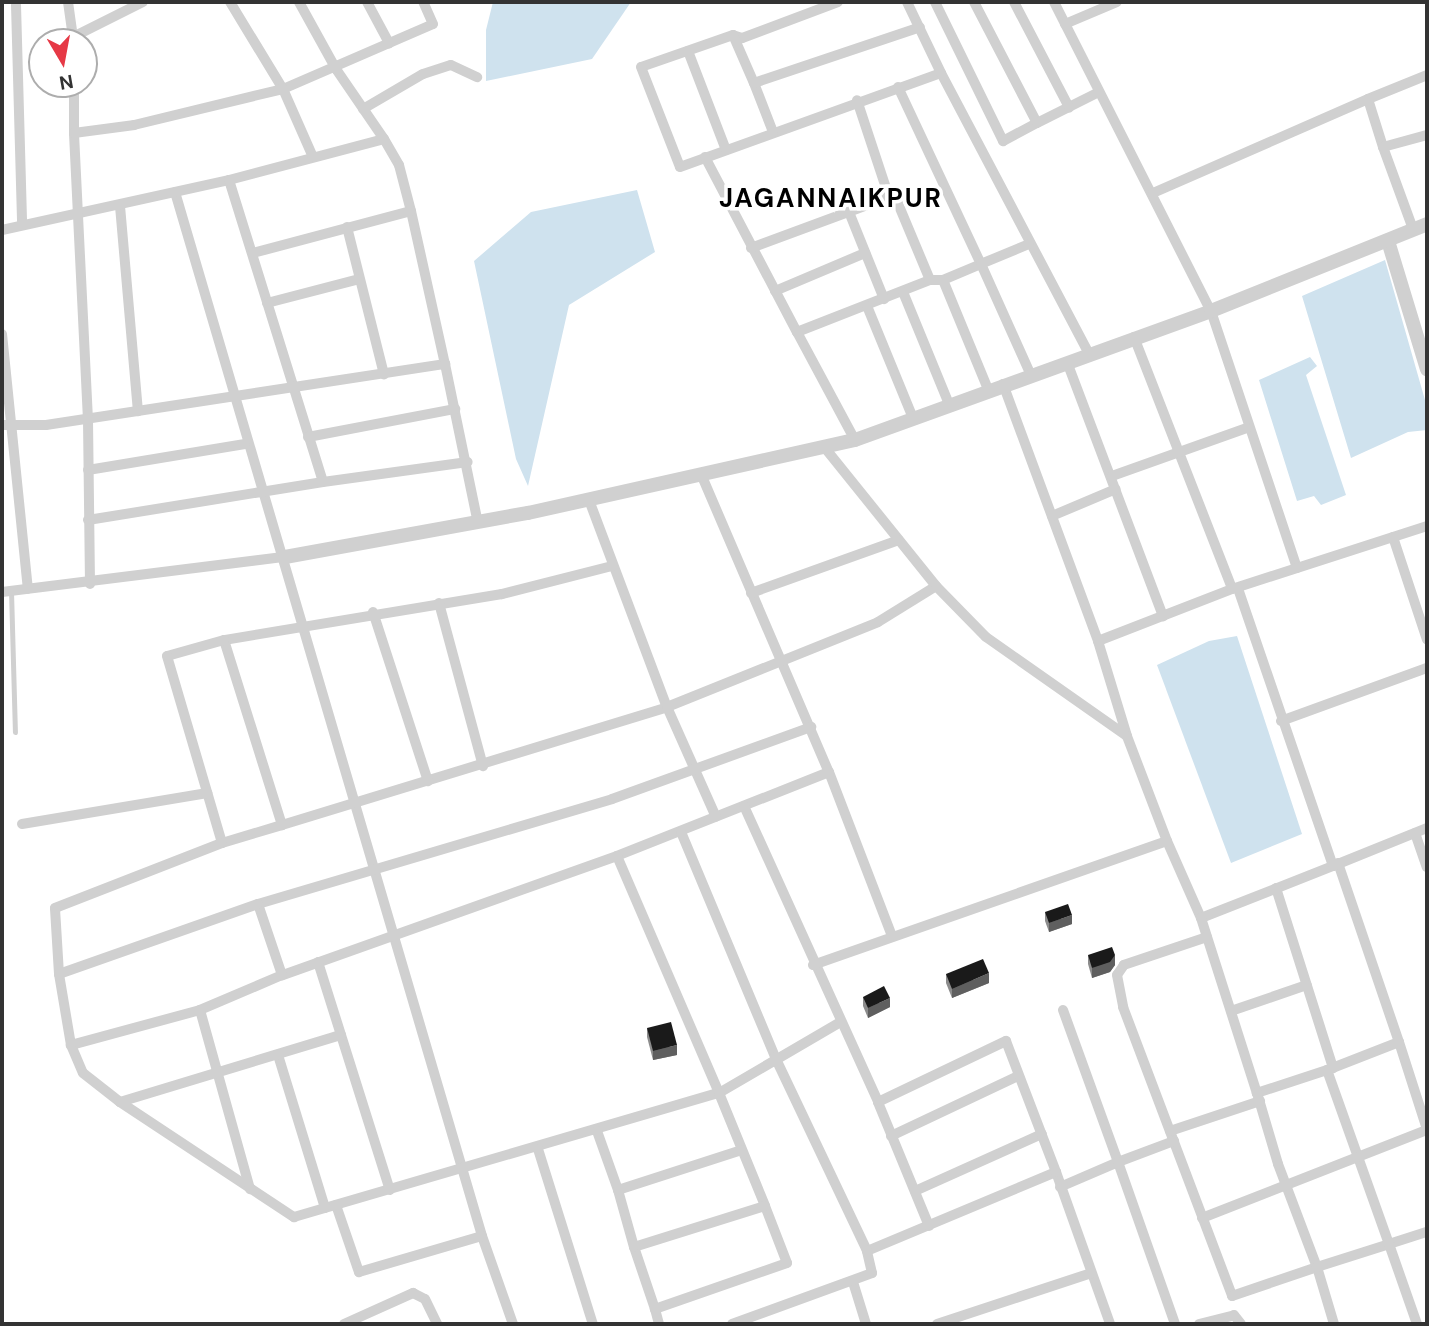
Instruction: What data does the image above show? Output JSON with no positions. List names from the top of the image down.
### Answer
{
  "districts": ["JAGANNAIKPUR"],
  "north": "bottom"
}
